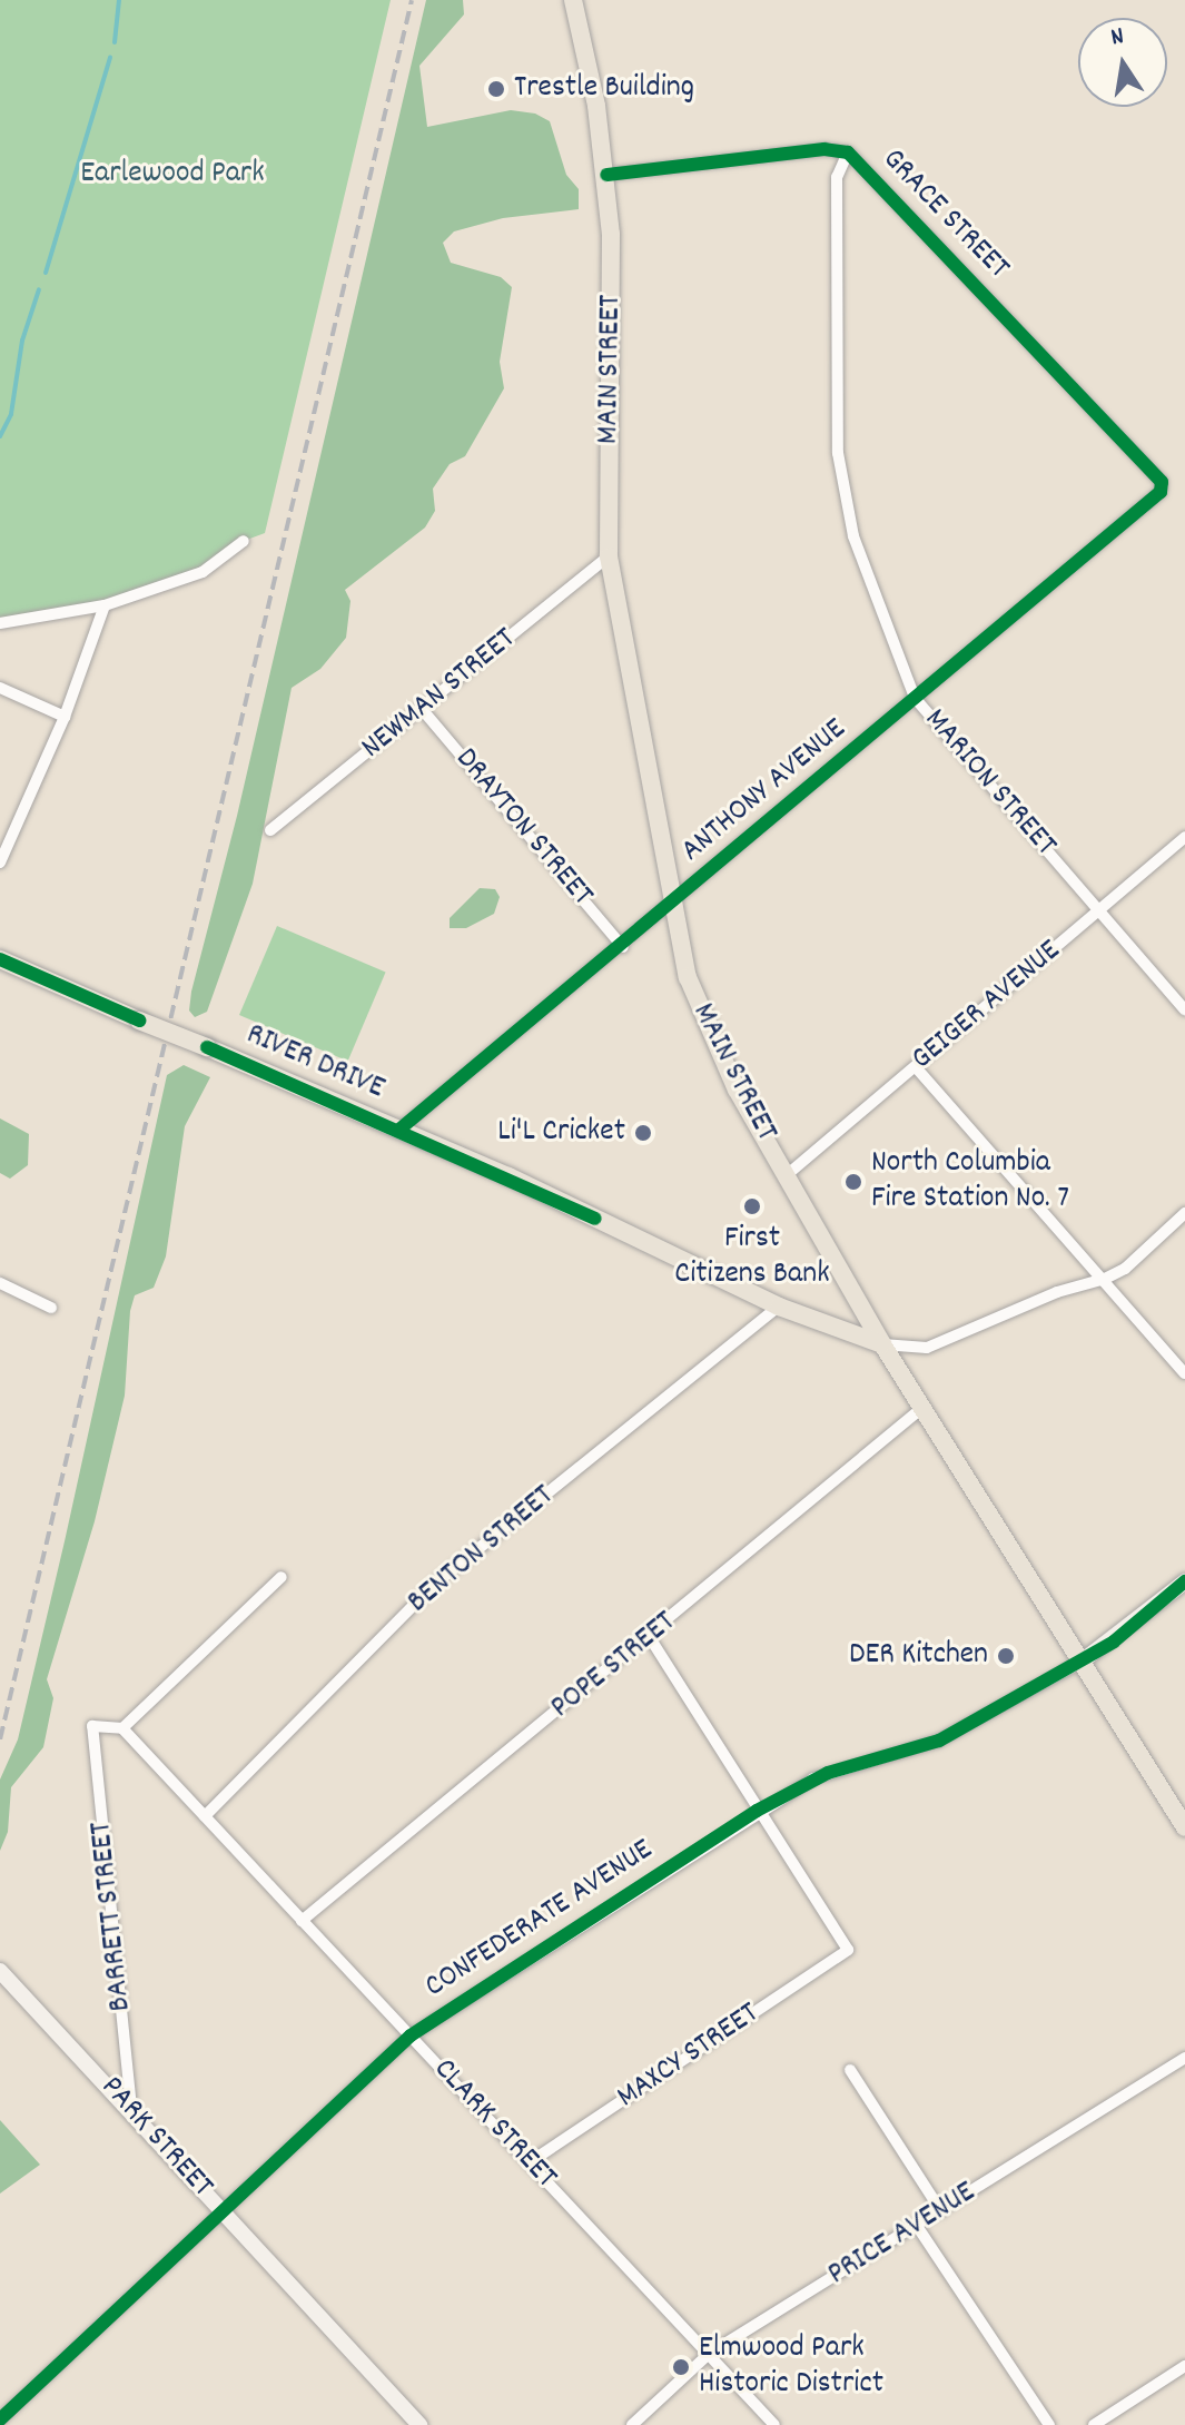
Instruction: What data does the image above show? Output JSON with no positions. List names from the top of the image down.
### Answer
{
  "streets": {
    "main road": ["MAIN STREET", "RIVER DRIVE"],
    "street": [
      "GRACE STREET",
      "NEWMAN STREET",
      "MARION STREET",
      "ANTHONY AVENUE",
      "DRAYTON STREET",
      "GEIGER AVENUE",
      "BENTON STREET",
      "POPE STREET",
      "BARRETT STREET",
      "CONFEDERATE AVENUE",
      "MAXCY STREET",
      "CLARK STREET",
      "PARK STREET",
      "PRICE AVENUE"
    ]
  },
  "crossings": [
    ["GRACE STREET", "MAIN STREET"],
    ["GRACE STREET", "MARION STREET"],
    ["GRACE STREET", "ANTHONY AVENUE"],
    ["MAIN STREET", "NEWMAN STREET"],
    ["MAIN STREET", "ANTHONY AVENUE"],
    ["MAIN STREET", "GEIGER AVENUE"],
    ["MAIN STREET", "RIVER DRIVE"],
    ["MAIN STREET", "POPE STREET"],
    ["MAIN STREET", "CONFEDERATE AVENUE"],
    ["NEWMAN STREET", "DRAYTON STREET"],
    ["MARION STREET", "ANTHONY AVENUE"],
    ["MARION STREET", "GEIGER AVENUE"],
    ["ANTHONY AVENUE", "DRAYTON STREET"],
    ["ANTHONY AVENUE", "RIVER DRIVE"],
    ["RIVER DRIVE", "BENTON STREET"],
    ["BENTON STREET", "CLARK STREET"],
    ["POPE STREET", "CLARK STREET"],
    ["BARRETT STREET", "CLARK STREET"],
    ["BARRETT STREET", "PARK STREET"],
    ["CONFEDERATE AVENUE", "MAXCY STREET"],
    ["CONFEDERATE AVENUE", "CLARK STREET"],
    ["CONFEDERATE AVENUE", "PARK STREET"],
    ["MAXCY STREET", "CLARK STREET"],
    ["CLARK STREET", "PRICE AVENUE"]
  ],
  "parks": ["Earlewood Park"],
  "places": [
    "Trestle Building",
    "Li'L Cricket",
    "North Columbia Fire Station No. 7",
    "First Citizens Bank",
    "DER Kitchen",
    "Elmwood Park Historic District"
  ],
  "north": "top"
}
